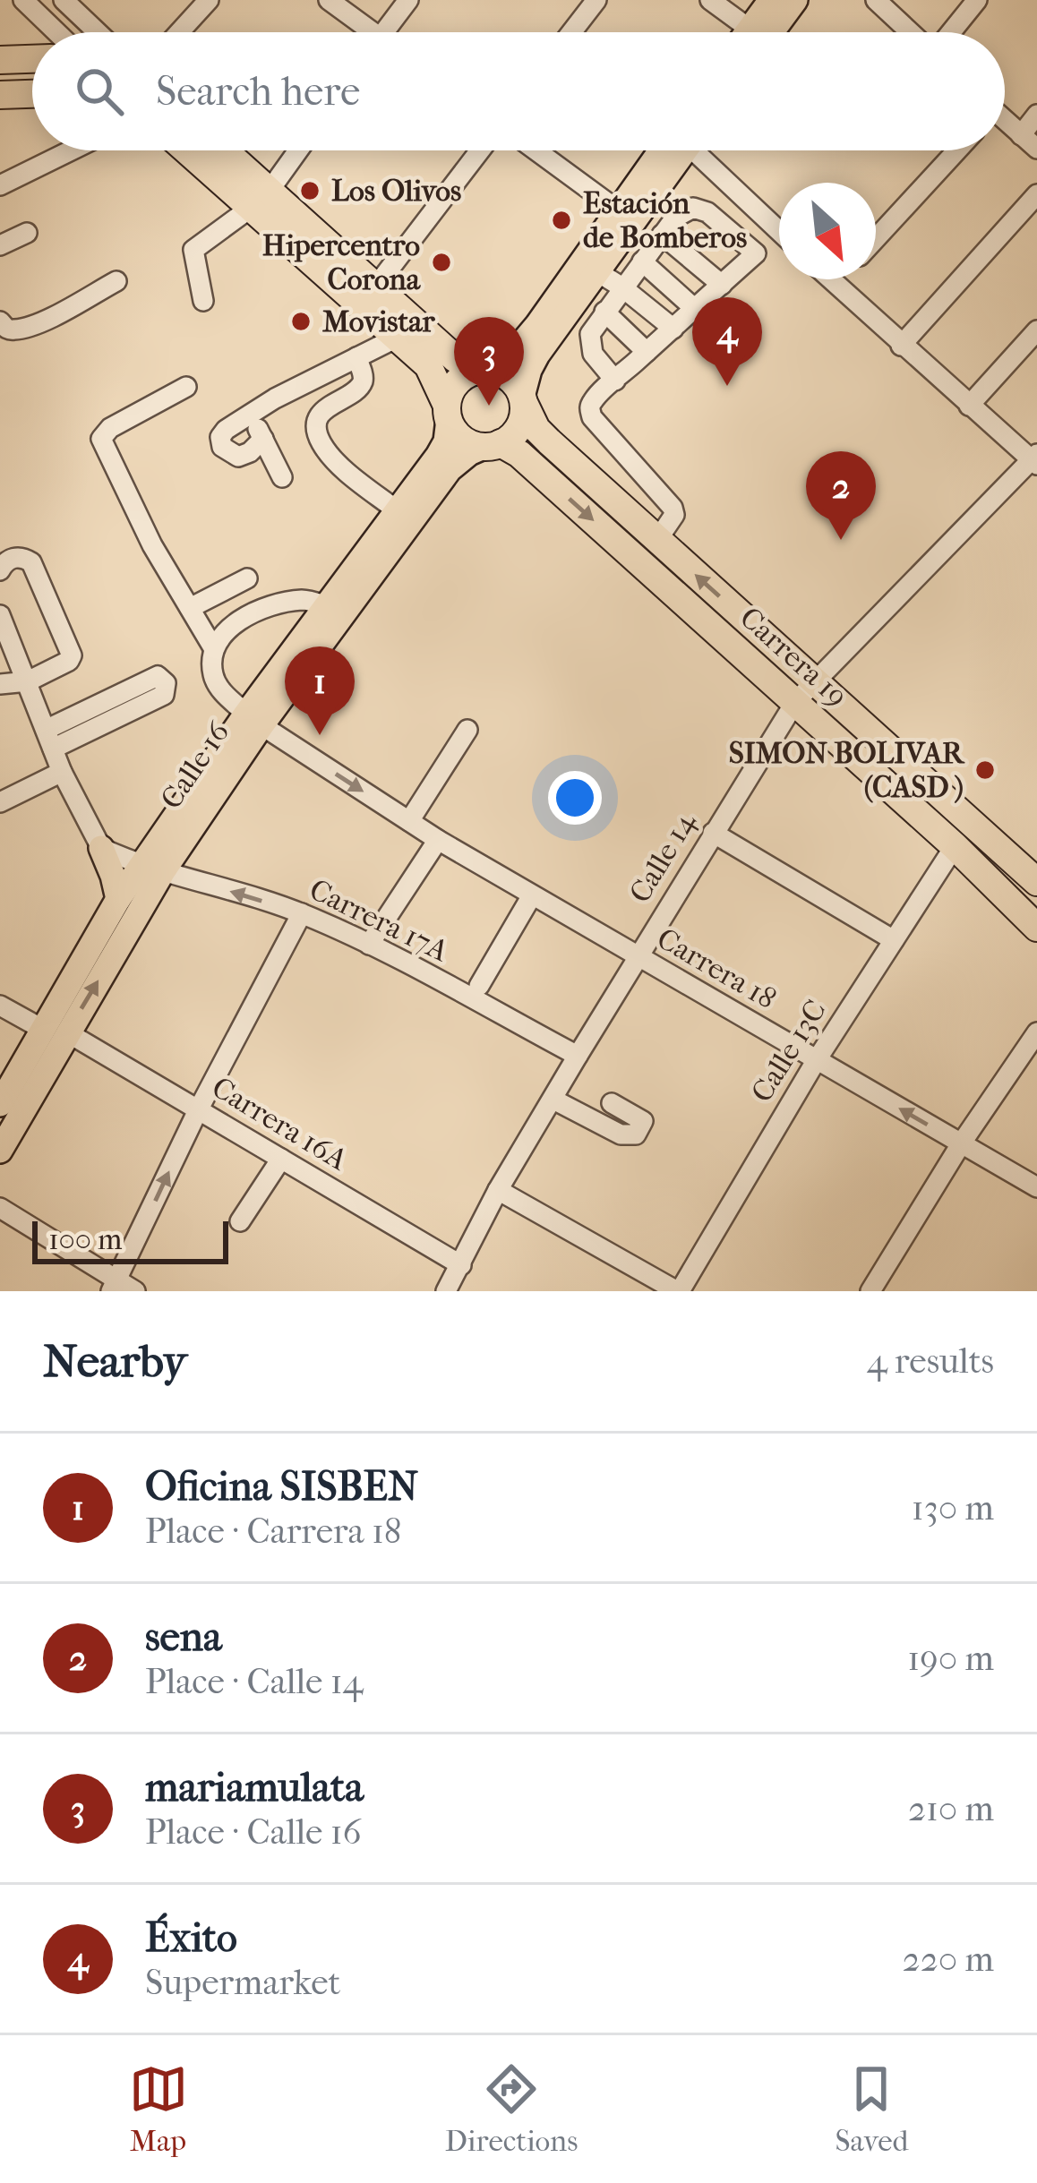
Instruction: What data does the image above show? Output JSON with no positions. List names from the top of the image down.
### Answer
{
  "streets": {
    "highway": ["Carrera 19"],
    "main road": ["Calle 16"],
    "street": [
      "Calle 14",
      "Carrera 17A",
      "Carrera 18",
      "Calle 13C",
      "Carrera 16A"
    ]
  },
  "crossings": [
    ["Carrera 19", "Calle 16"],
    ["Carrera 19", "Calle 14"],
    ["Carrera 19", "Calle 13C"],
    ["Calle 16", "Carrera 17A"],
    ["Calle 16", "Carrera 18"],
    ["Calle 16", "Carrera 16A"],
    ["Calle 14", "Carrera 17A"],
    ["Calle 14", "Carrera 18"],
    ["Calle 14", "Carrera 16A"],
    ["Carrera 18", "Calle 13C"]
  ],
  "places": [
    "Los Olivos",
    "Estación de Bomberos",
    "Hipercentro Corona",
    "Movistar",
    "SIMON BOLIVAR (CASD )"
  ],
  "scale_bar": "100 m",
  "north": "bottom right",
  "page": {
    "search": "Search here",
    "pins": [
      "4",
      "3",
      "2",
      "1"
    ],
    "scale": "100 m",
    "heading": ["Nearby", "4 results"],
    "list": [
      {
        "mark": "1",
        "name": "Oficina SISBEN",
        "note": "Place · Carrera 18",
        "value": "130 m"
      },
      {
        "mark": "2",
        "name": "sena",
        "note": "Place · Calle 14",
        "value": "190 m"
      },
      {
        "mark": "3",
        "name": "mariamulata",
        "note": "Place · Calle 16",
        "value": "210 m"
      },
      {
        "mark": "4",
        "name": "Éxito",
        "note": "Supermarket",
        "value": "220 m"
      }
    ],
    "nav": ["Map", "Directions", "Saved"]
  }
}
